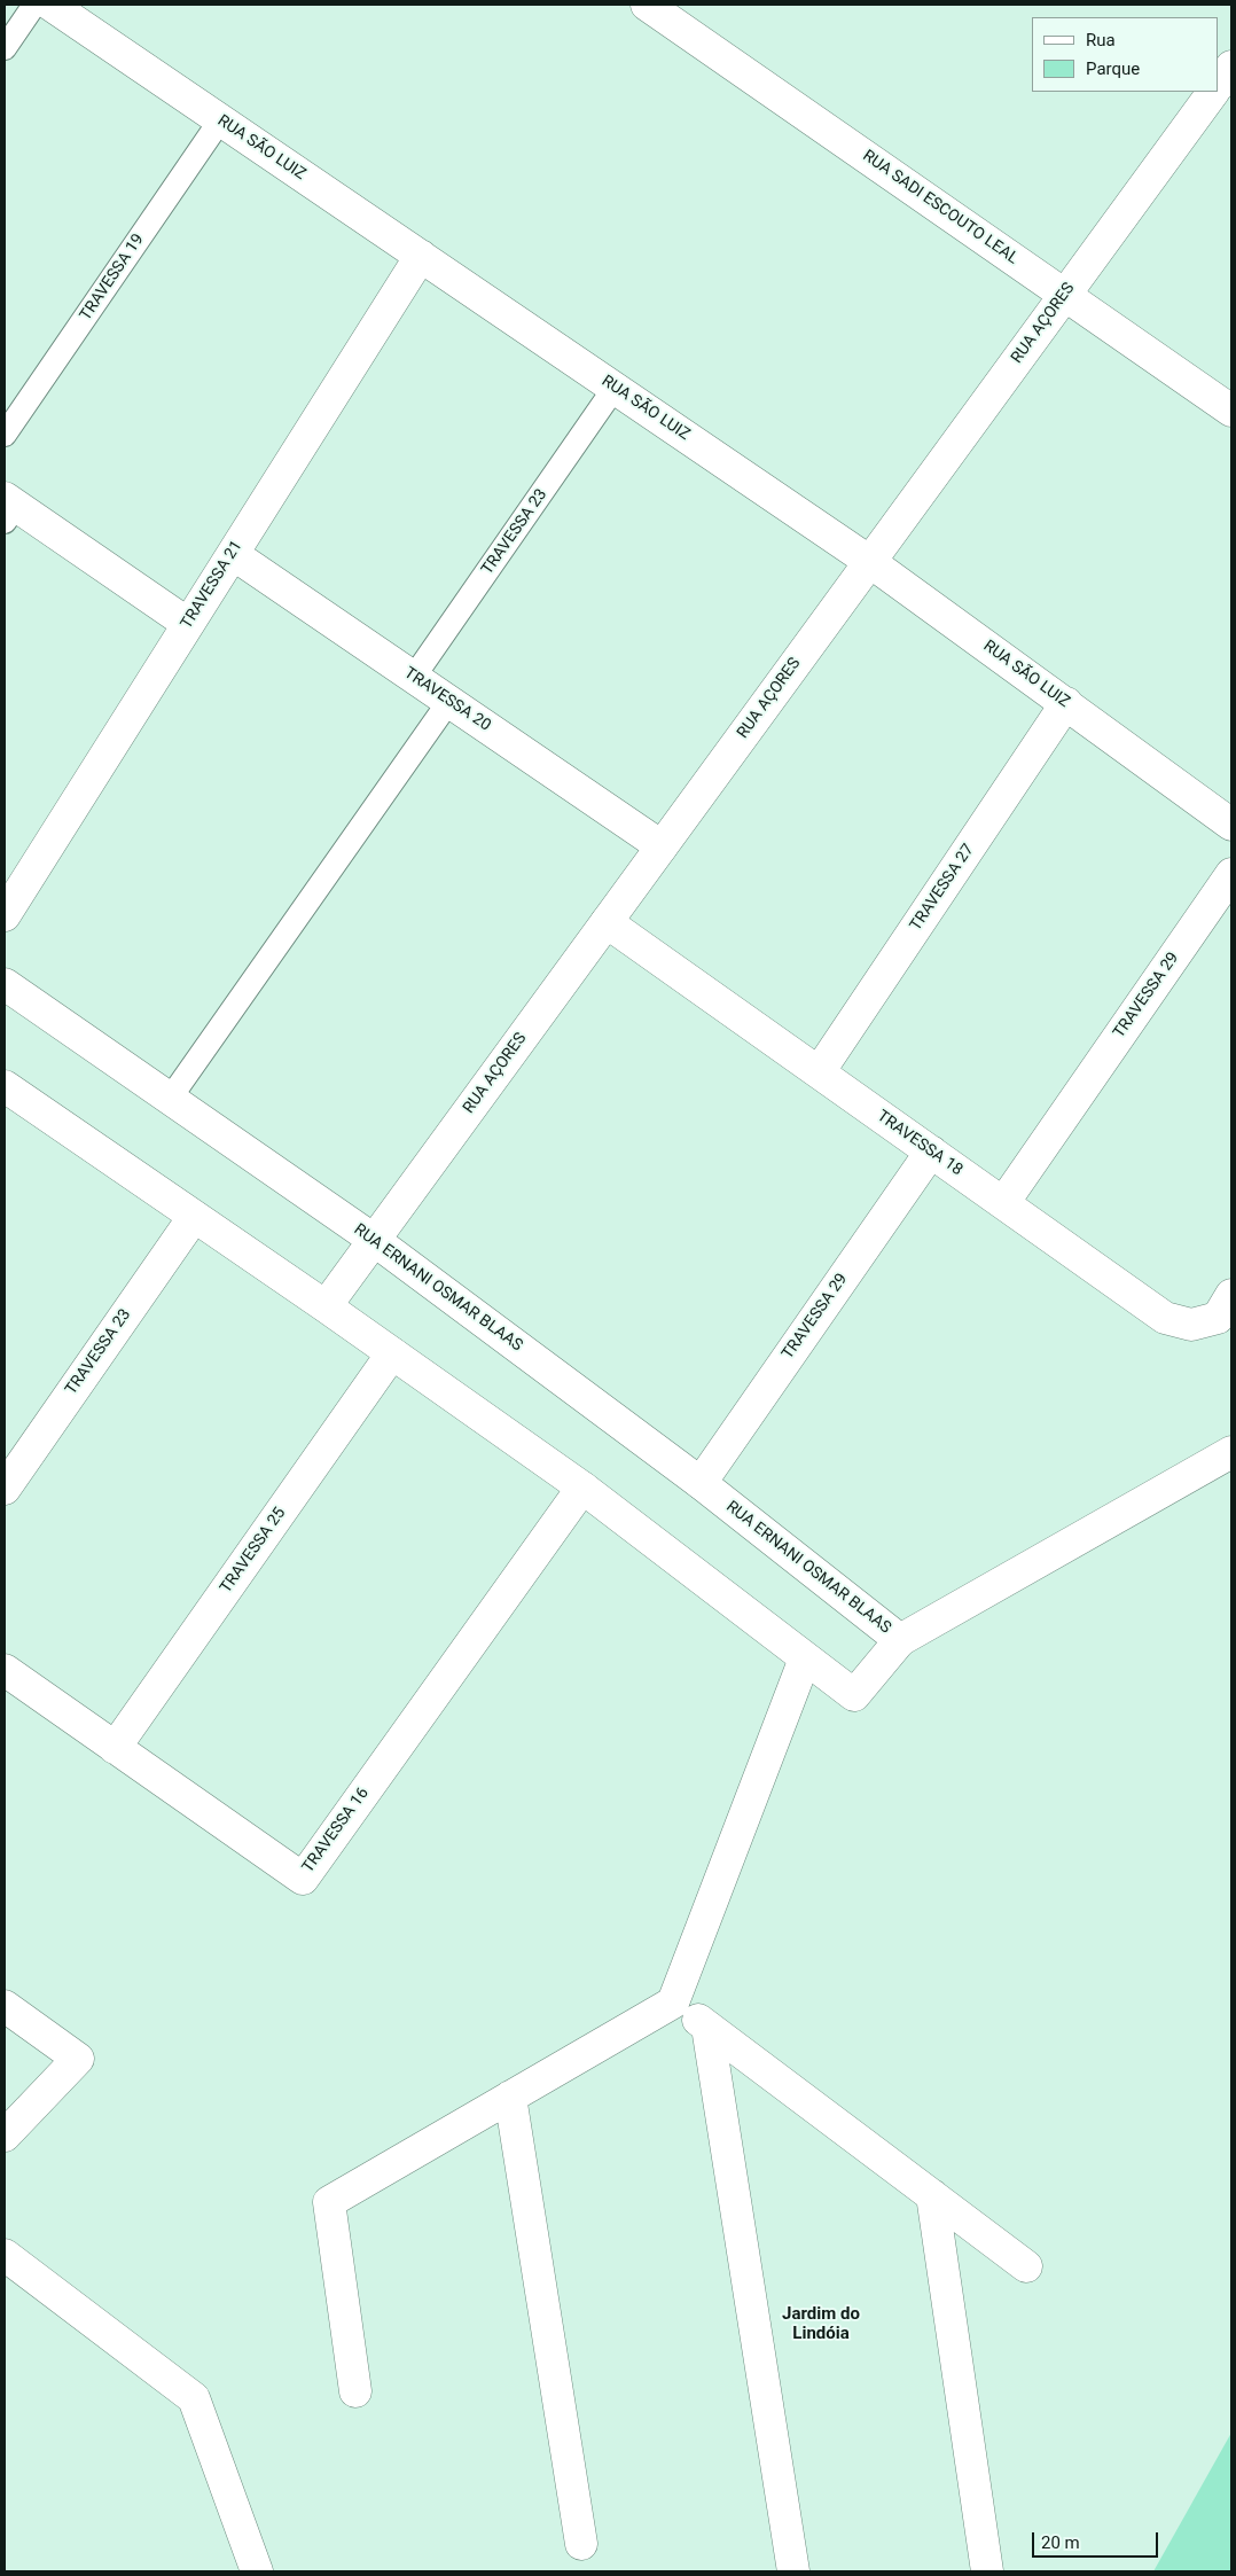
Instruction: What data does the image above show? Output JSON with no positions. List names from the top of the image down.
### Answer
{
  "streets": {
    "street": [
      "RUA SÃO LUIZ",
      "RUA SADI ESCOUTO LEAL",
      "RUA AÇORES",
      "TRAVESSA 23",
      "TRAVESSA 21",
      "TRAVESSA 20",
      "TRAVESSA 27",
      "TRAVESSA 29",
      "TRAVESSA 18",
      "RUA ERNANI OSMAR BLAAS",
      "TRAVESSA 25",
      "TRAVESSA 16"
    ],
    "lane": ["TRAVESSA 19"]
  },
  "crossings": [
    ["RUA SÃO LUIZ", "TRAVESSA 19"],
    ["RUA SÃO LUIZ", "RUA AÇORES"],
    ["RUA SÃO LUIZ", "TRAVESSA 23"],
    ["RUA SÃO LUIZ", "TRAVESSA 21"],
    ["RUA SÃO LUIZ", "TRAVESSA 27"],
    ["RUA SADI ESCOUTO LEAL", "RUA AÇORES"],
    ["RUA AÇORES", "TRAVESSA 20"],
    ["RUA AÇORES", "TRAVESSA 18"],
    ["RUA AÇORES", "RUA ERNANI OSMAR BLAAS"],
    ["TRAVESSA 23", "TRAVESSA 20"],
    ["TRAVESSA 23", "RUA ERNANI OSMAR BLAAS"],
    ["TRAVESSA 21", "TRAVESSA 20"],
    ["TRAVESSA 27", "TRAVESSA 18"],
    ["TRAVESSA 29", "TRAVESSA 18"],
    ["TRAVESSA 29", "RUA ERNANI OSMAR BLAAS"],
    ["RUA ERNANI OSMAR BLAAS", "TRAVESSA 25"],
    ["RUA ERNANI OSMAR BLAAS", "TRAVESSA 16"],
    ["TRAVESSA 25", "TRAVESSA 16"]
  ],
  "districts": ["Jardim do Lindóia"],
  "legend": ["Rua", "Parque"],
  "scale_bar": "20 m"
}
